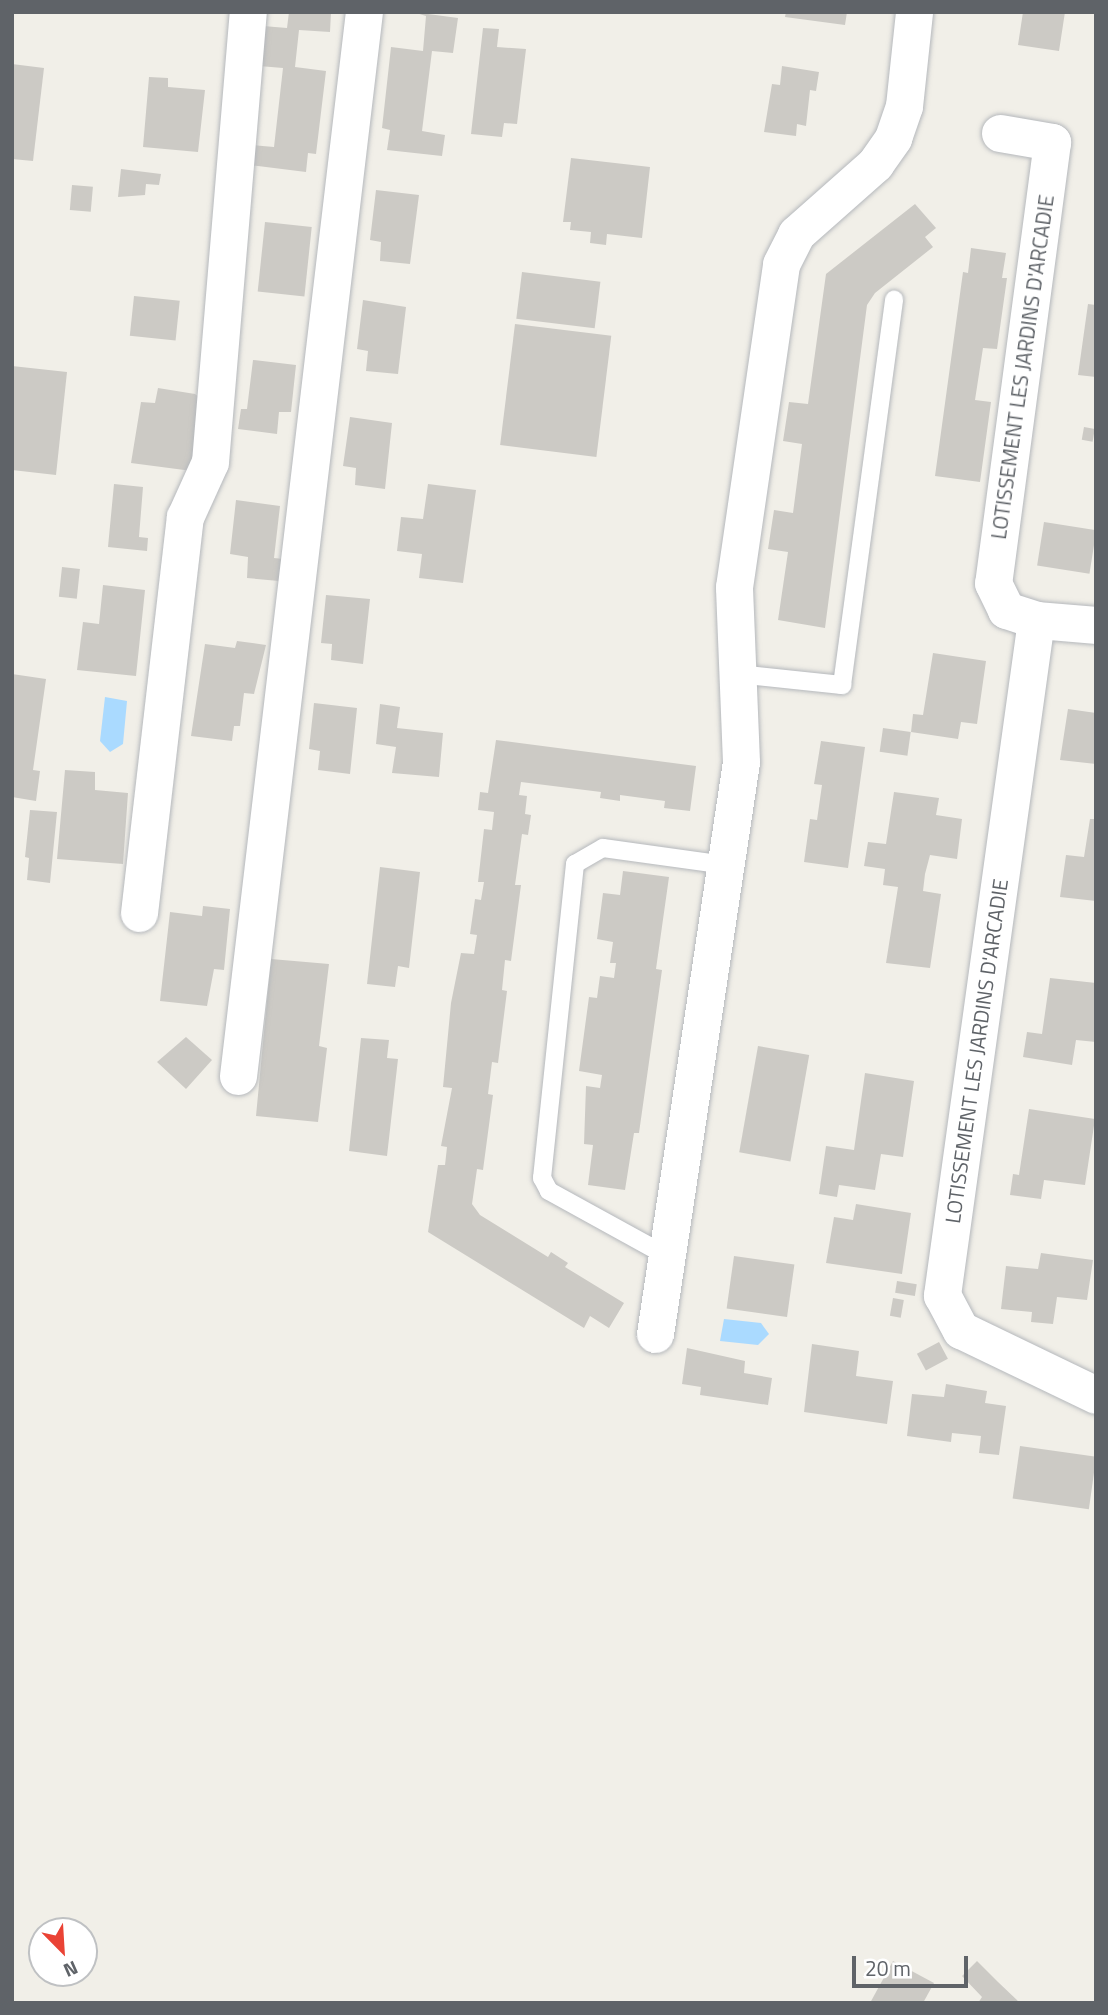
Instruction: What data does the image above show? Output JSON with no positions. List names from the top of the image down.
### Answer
{
  "streets": {
    "street": ["LOTISSEMENT LES JARDINS D'ARCADIE"]
  },
  "scale_bar": "20 m",
  "north": "bottom right"
}
